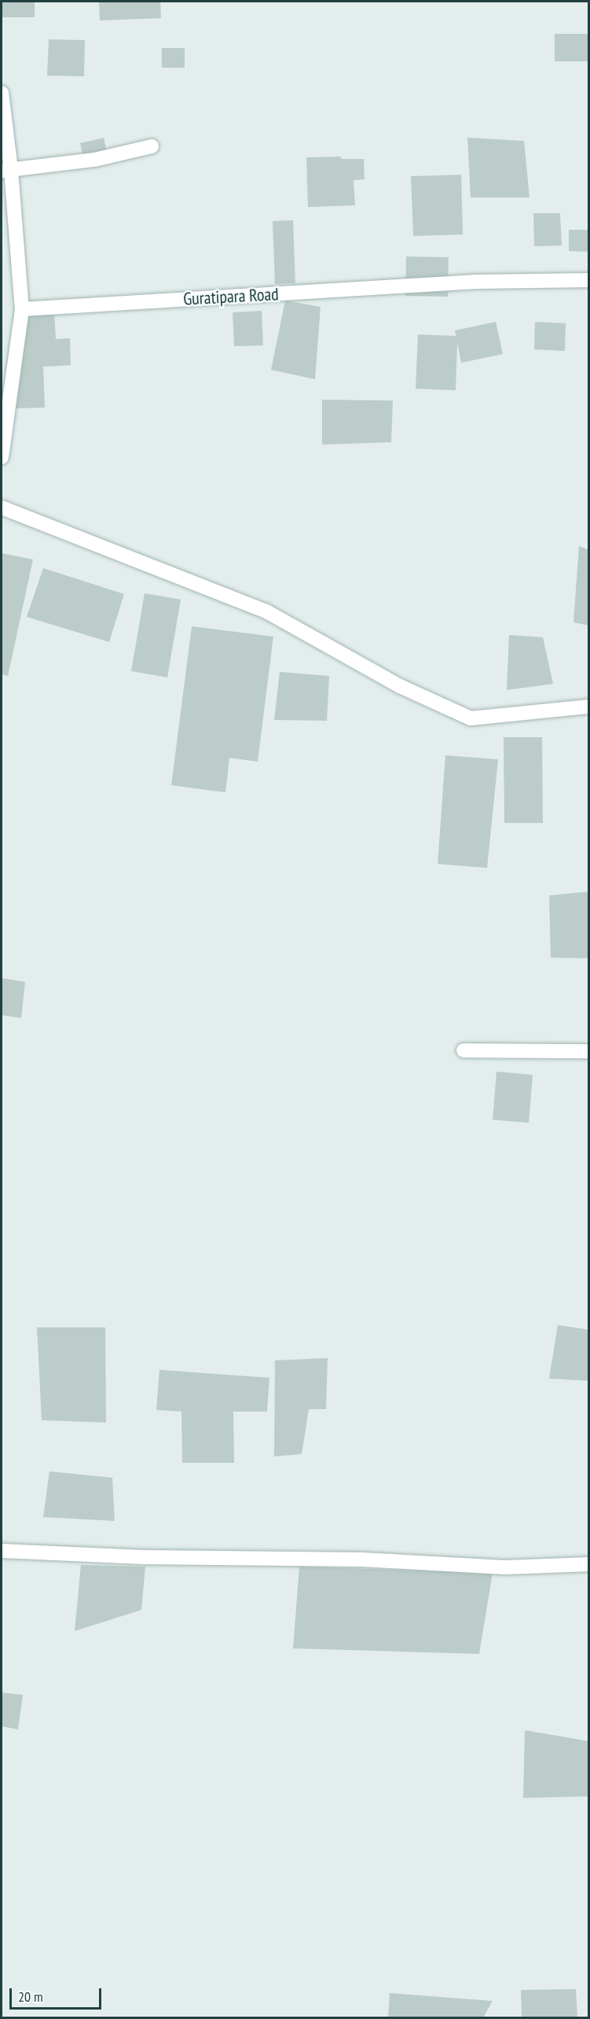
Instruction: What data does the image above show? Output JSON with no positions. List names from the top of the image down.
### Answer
{
  "streets": {
    "street": ["Guratipara Road"]
  },
  "scale_bar": "20 m"
}
